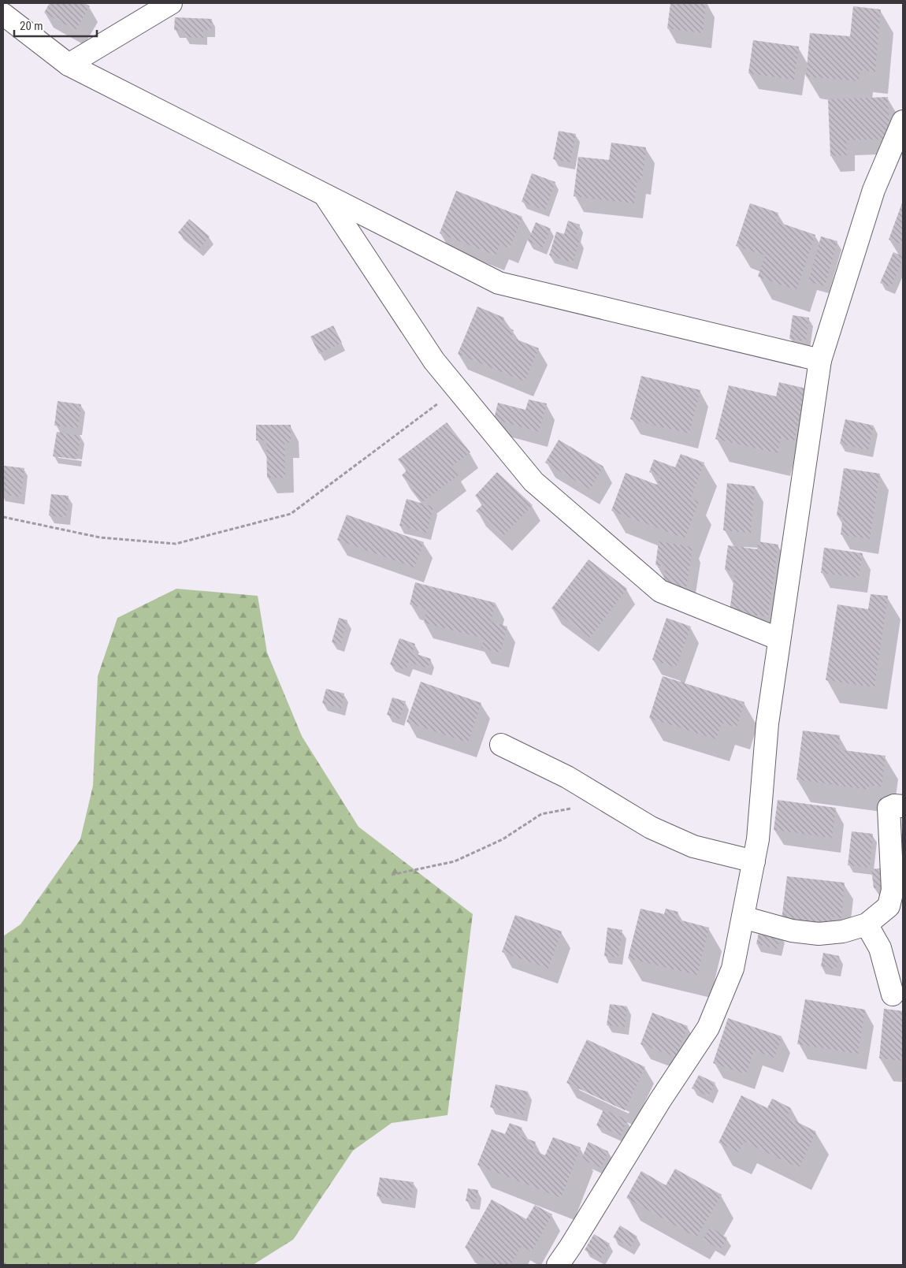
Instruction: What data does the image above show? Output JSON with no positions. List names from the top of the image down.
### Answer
{
  "scale_bar": "20 m"
}
